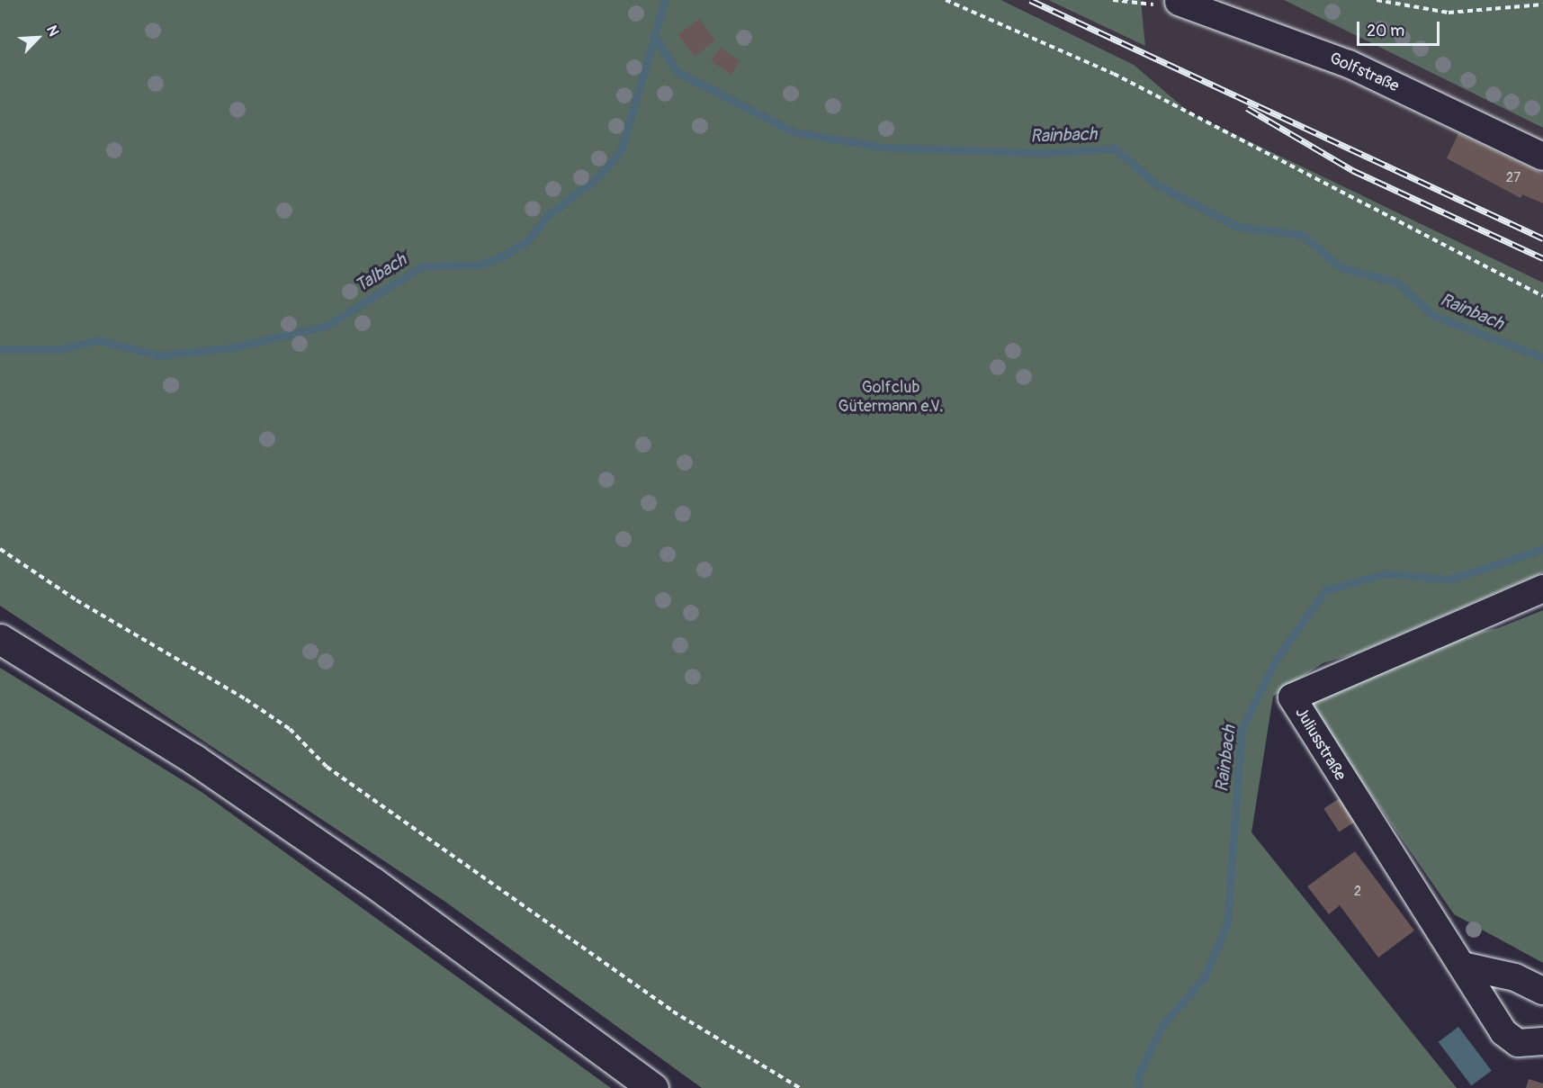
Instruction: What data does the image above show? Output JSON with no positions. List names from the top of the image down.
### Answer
{
  "streets": {
    "street": ["Golfstraße", "Juliusstraße"]
  },
  "water": ["Rainbach", "Talbach"],
  "parks": ["Golfclub Gütermann e.V."],
  "house_numbers": ["27", "2"],
  "scale_bar": "20 m",
  "north": "top right"
}
